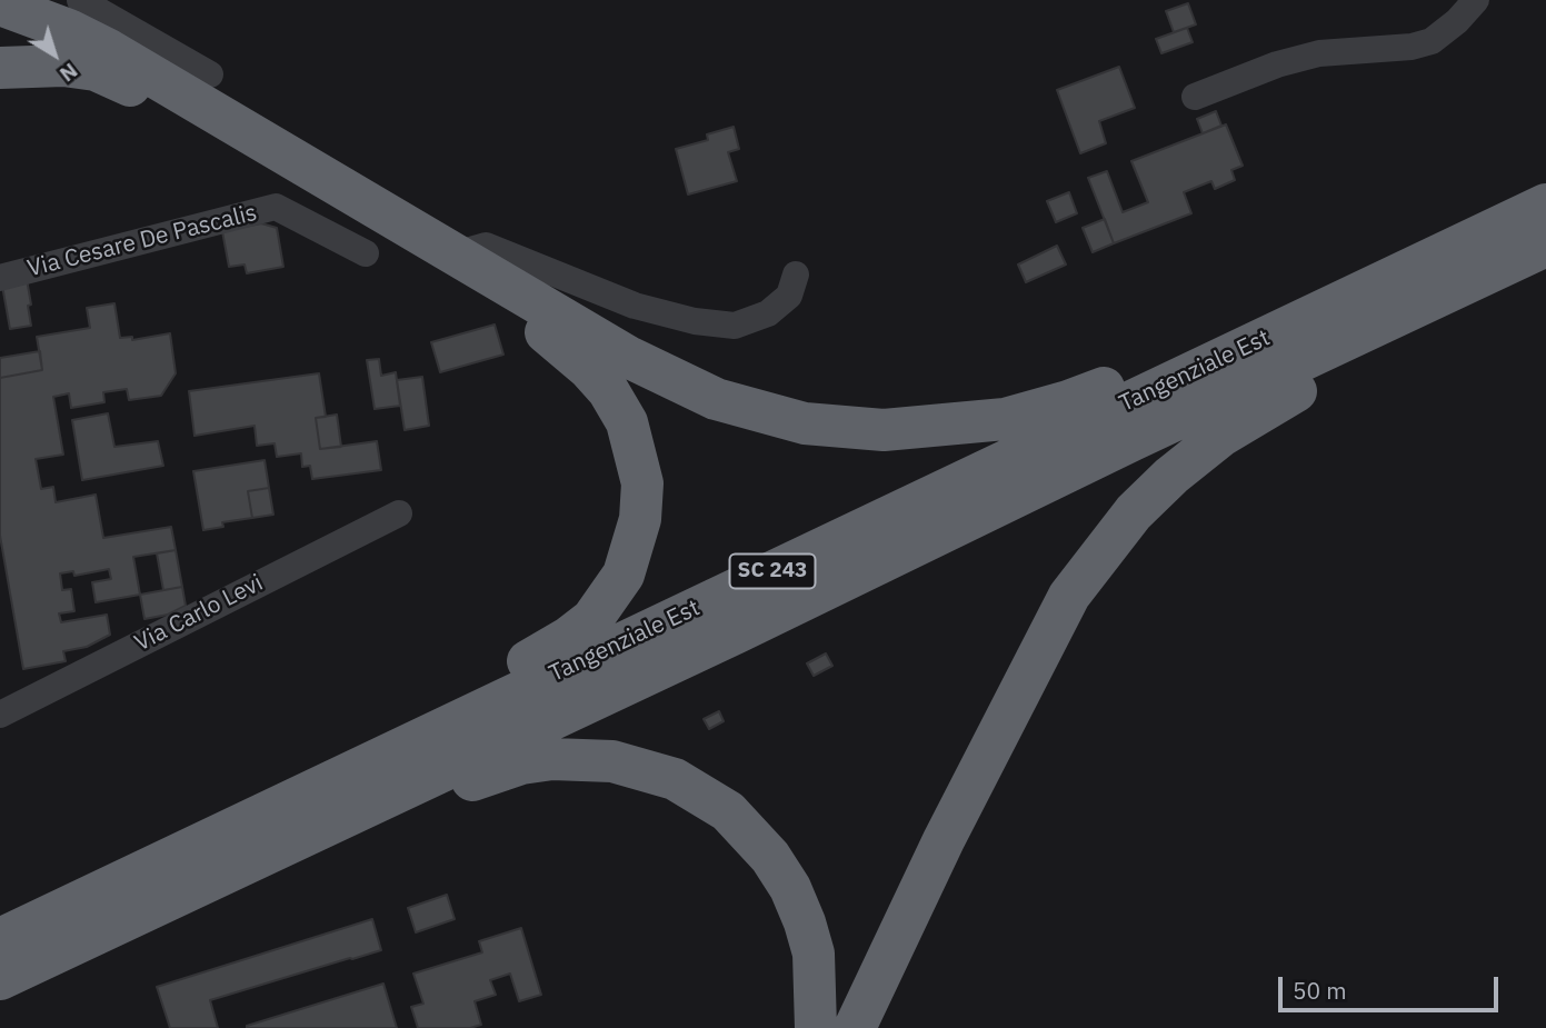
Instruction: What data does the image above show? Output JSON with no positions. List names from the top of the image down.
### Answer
{
  "streets": {
    "highway": ["Tangenziale Est", "SC 243"],
    "street": ["Via Cesare De Pascalis", "Via Carlo Levi"]
  },
  "scale_bar": "50 m",
  "north": "bottom right"
}
